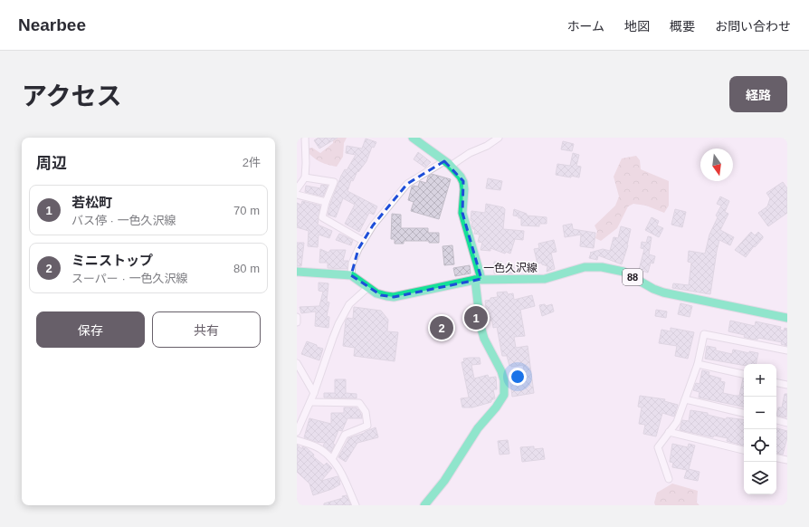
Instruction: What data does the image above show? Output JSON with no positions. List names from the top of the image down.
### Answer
{
  "streets": {
    "main road": ["一色久沢線", "88"]
  },
  "north": "bottom",
  "page": {
    "header": "Nearbee",
    "nav": [
      "ホーム",
      "地図",
      "概要",
      "お問い合わせ"
    ],
    "title": "アクセス",
    "buttons": [
      "経路",
      ["保存", "共有"]
    ],
    "heading": ["周辺", "2件"],
    "list": [
      {
        "mark": "1",
        "name": "若松町",
        "note": "バス停 · 一色久沢線",
        "value": "70 m"
      },
      {
        "mark": "2",
        "name": "ミニストップ",
        "note": "スーパー · 一色久沢線",
        "value": "80 m"
      }
    ],
    "pins": ["1", "2"],
    "map_buttons": ["+", "−"]
  }
}
